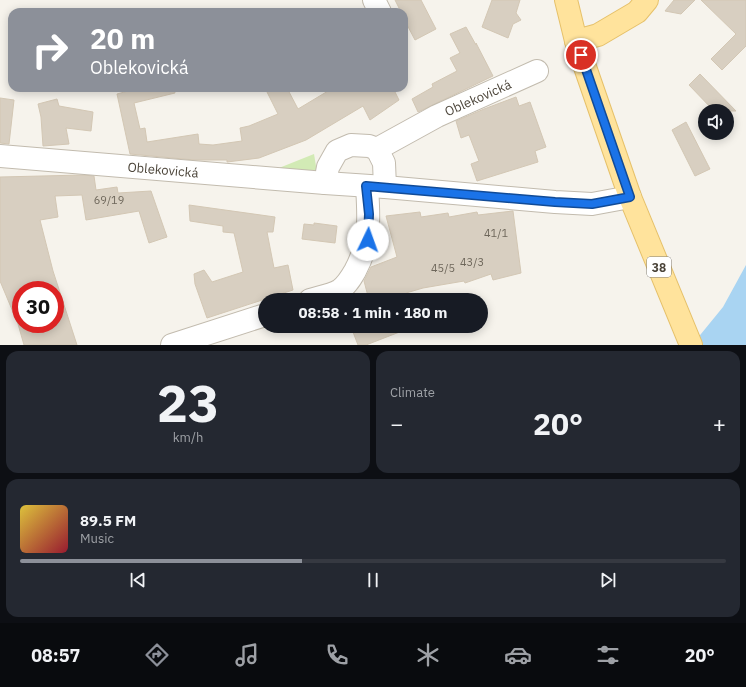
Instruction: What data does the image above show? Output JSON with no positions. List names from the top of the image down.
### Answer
{
  "streets": {
    "main road": ["38"],
    "street": ["Oblekovická"]
  },
  "crossings": [
    ["Oblekovická", "38"]
  ],
  "house_numbers": [
    "69/19",
    "41/1",
    "43/3",
    "45/5"
  ],
  "page": {
    "turn": ["20 m", "Oblekovická"],
    "limit": "30",
    "trip": "08:58 · 1 min · 180 m",
    "tile": [
      ["23", "km/h"],
      "Climate"
    ],
    "heat": ["−", "20°", "+"],
    "song": ["89.5 FM", "Music"],
    "tabs": ["08:57", "20°"]
  }
}
